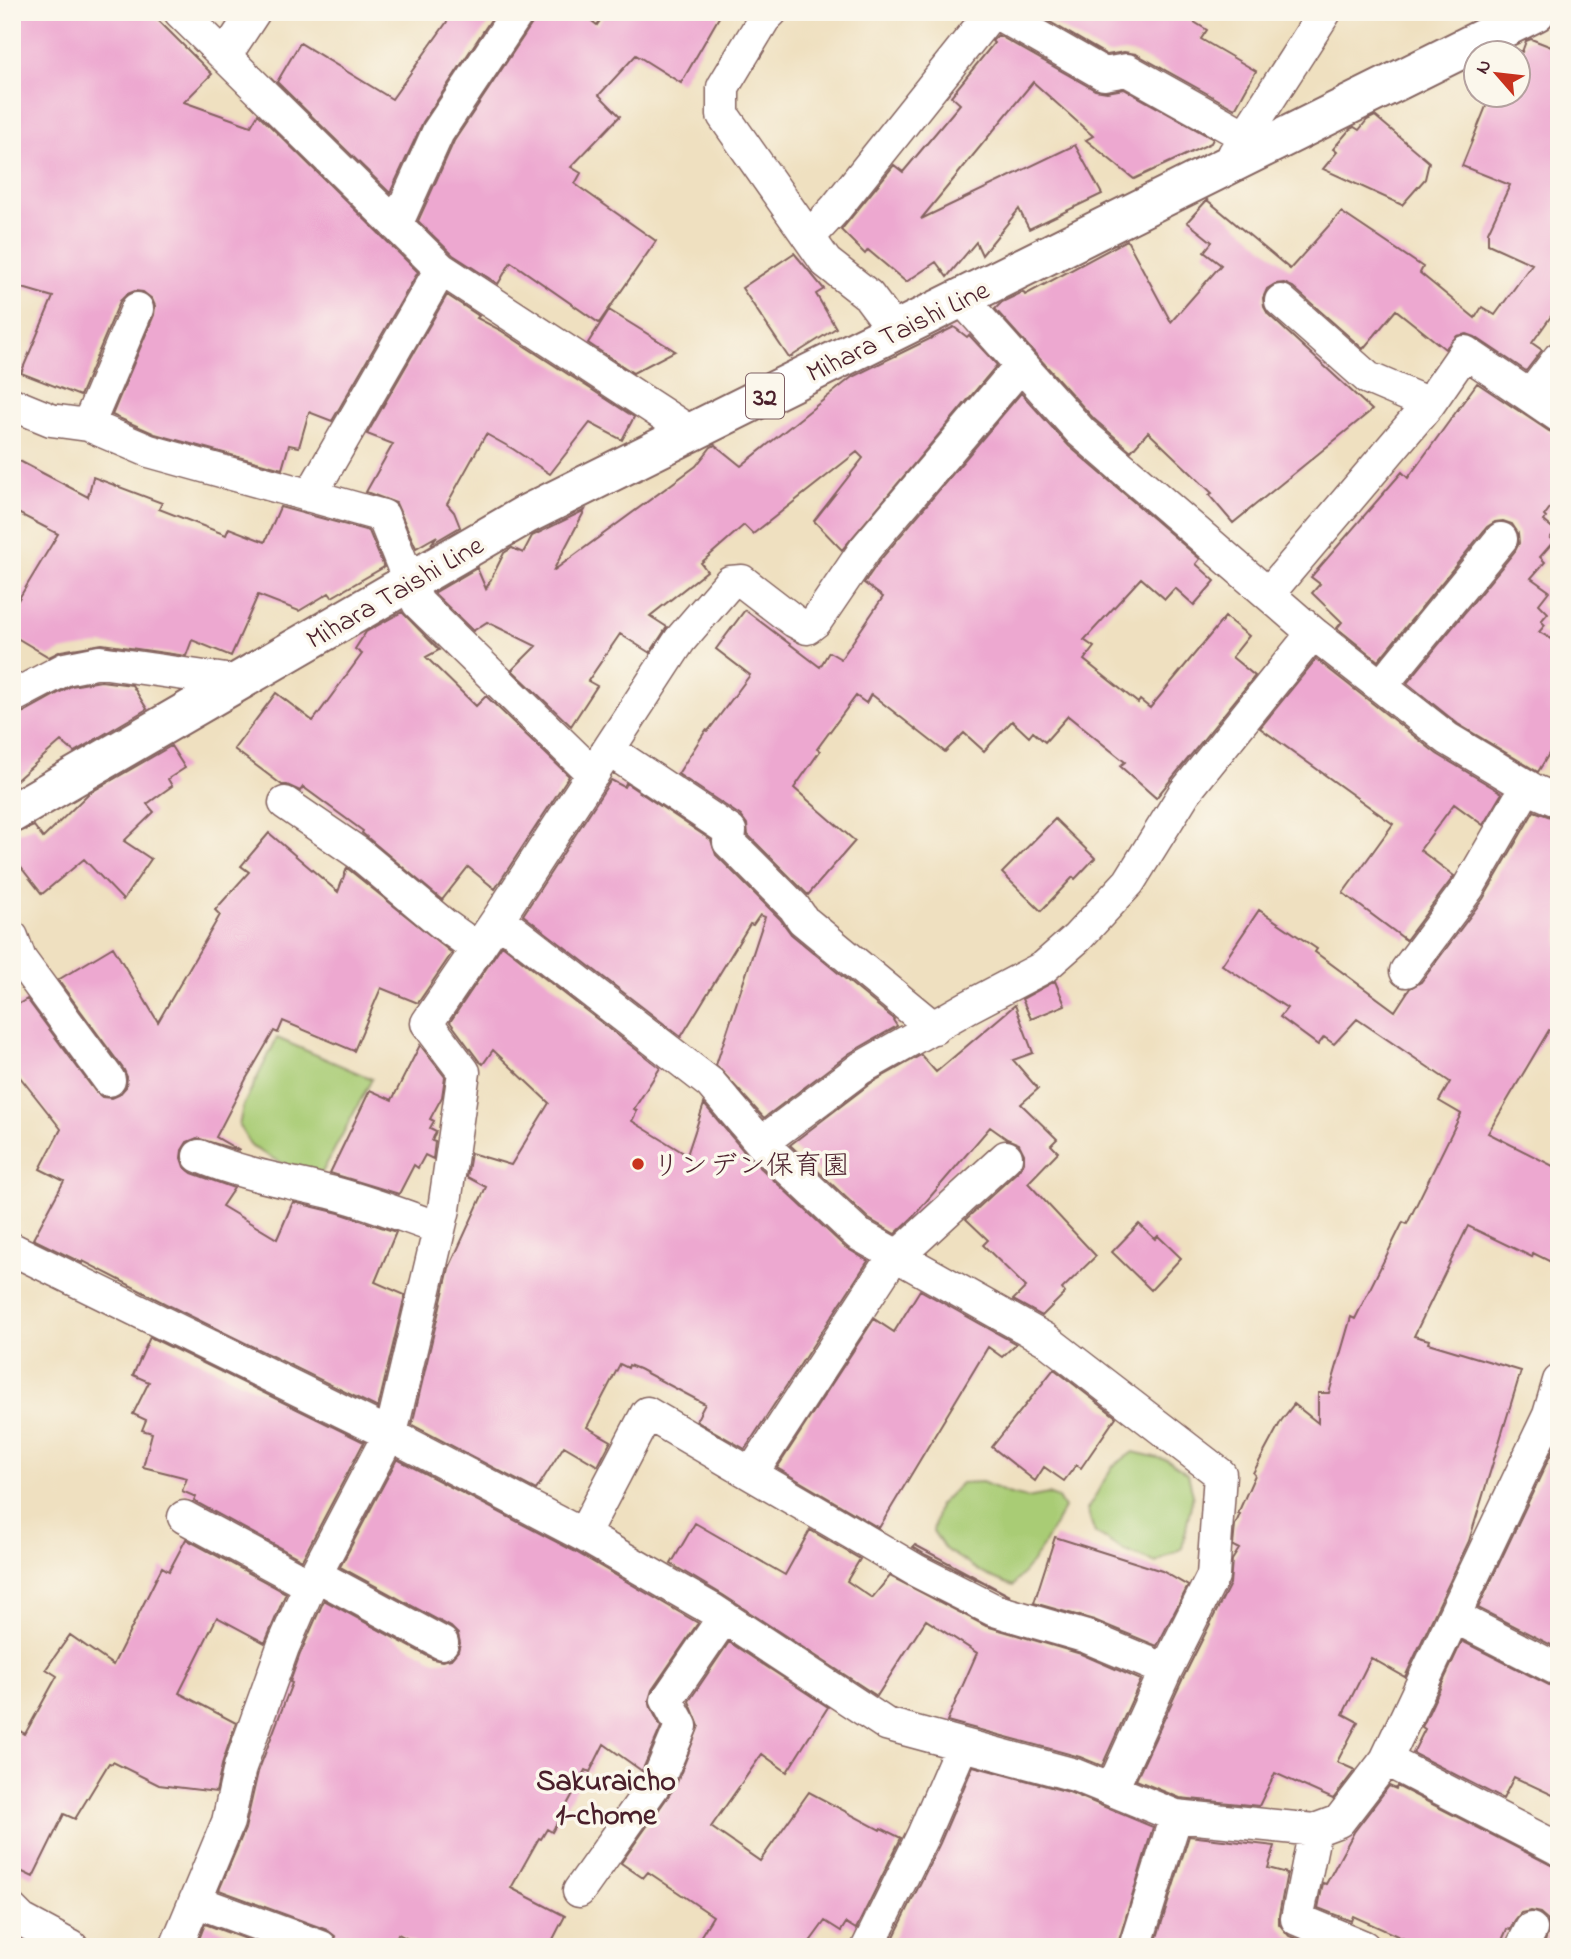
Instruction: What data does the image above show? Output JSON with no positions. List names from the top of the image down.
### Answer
{
  "streets": {
    "main road": ["Mihara Taishi Line", "32"]
  },
  "districts": ["Sakuraicho 1-chome"],
  "places": ["リンデン保育園"],
  "north": "top left"
}
